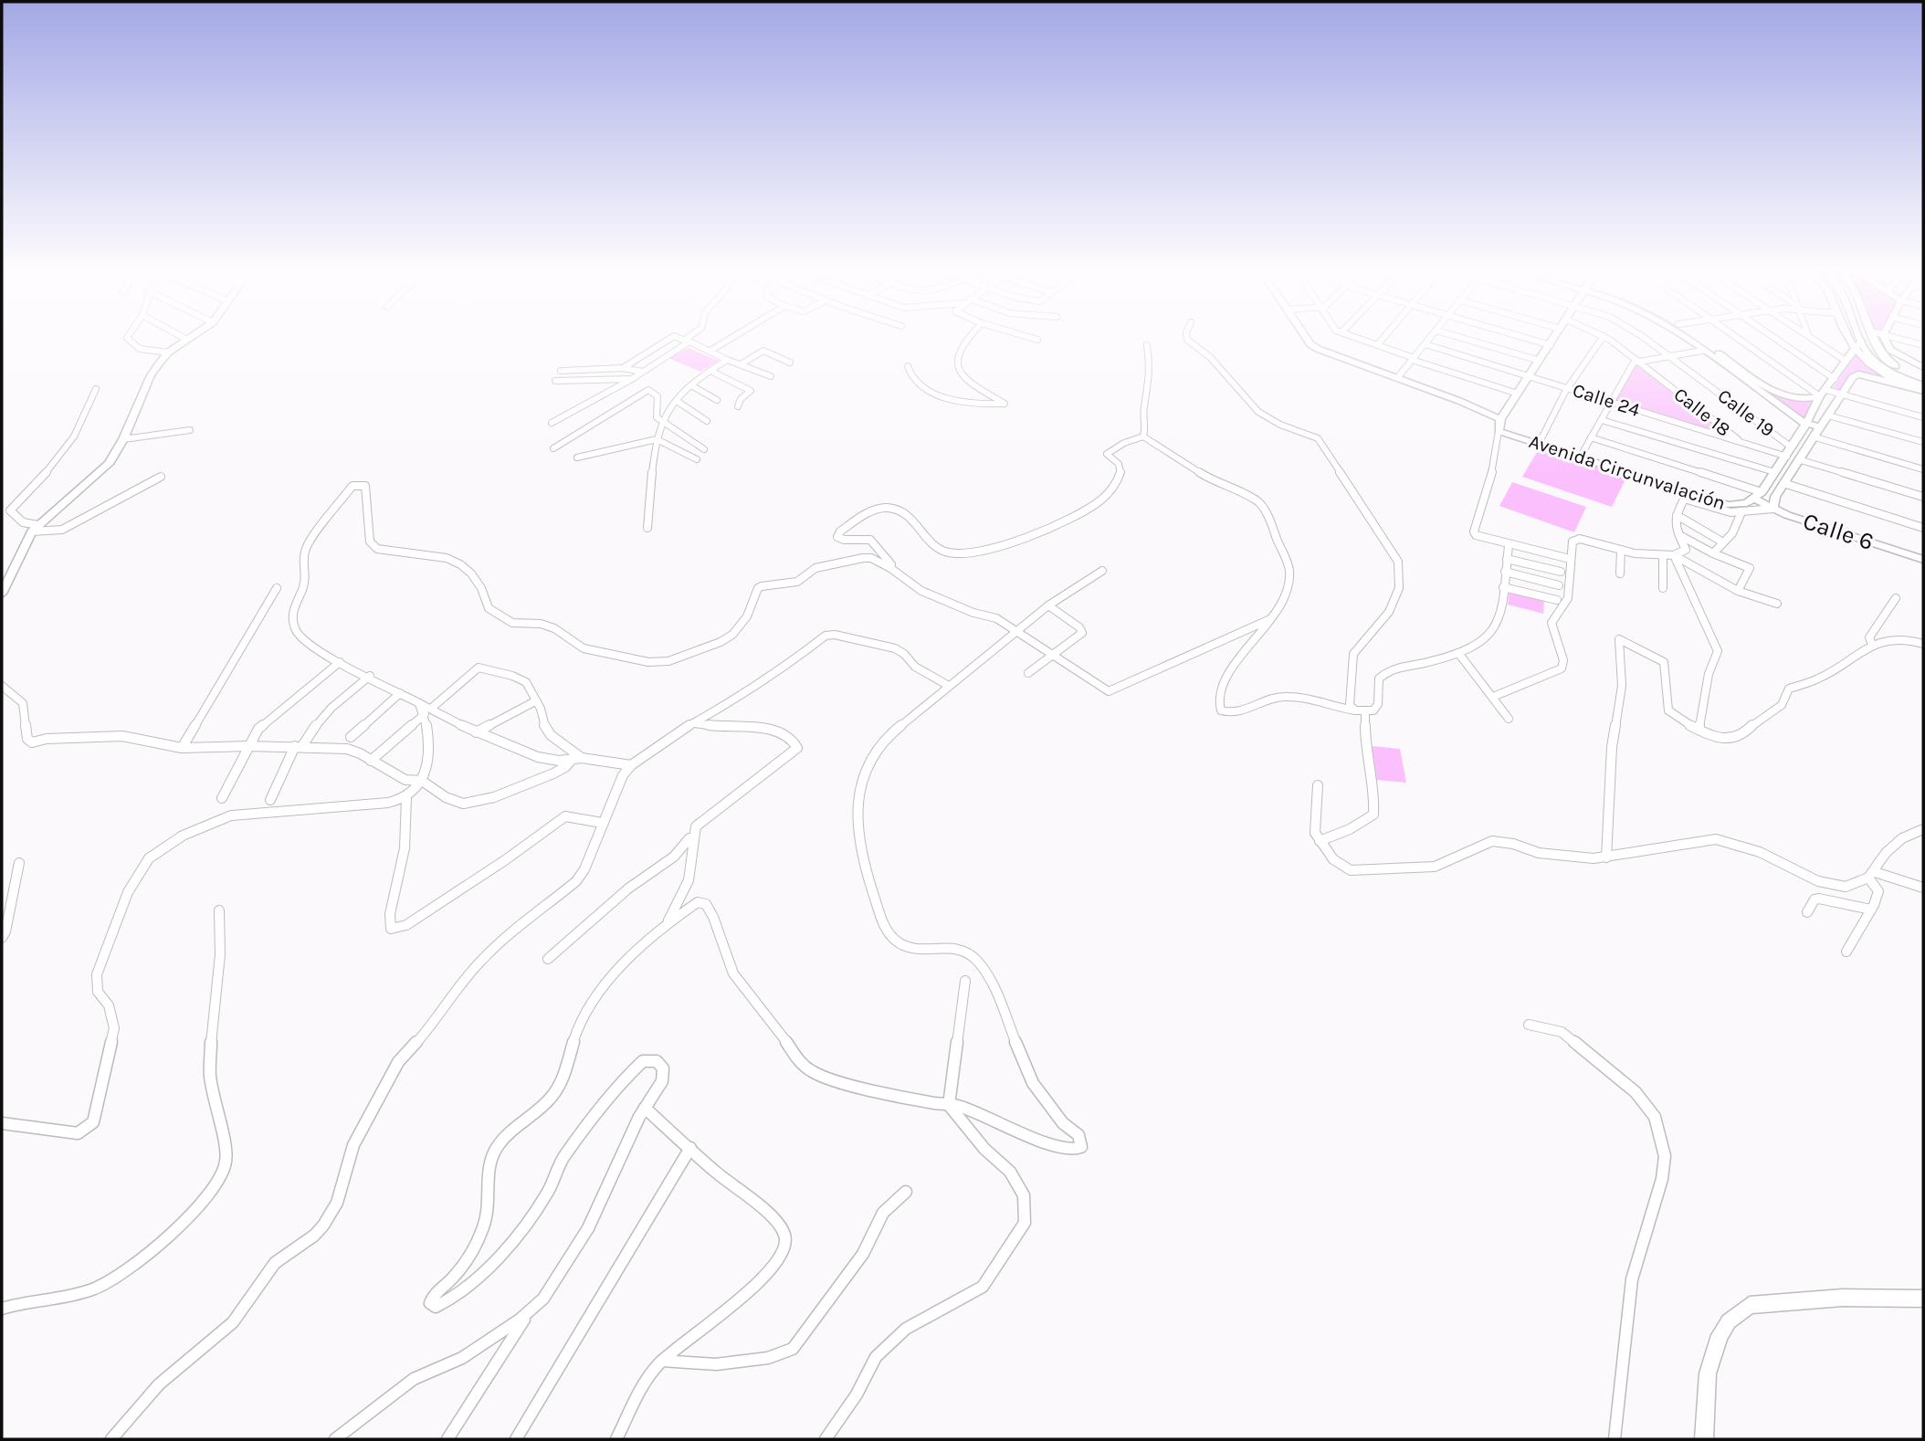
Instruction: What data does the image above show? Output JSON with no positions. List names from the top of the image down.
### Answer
{
  "streets": {
    "street": [
      "Calle 24",
      "Calle 18",
      "Calle 19",
      "Avenida Circunvalación",
      "Calle 6"
    ]
  },
  "crossings": [
    ["Calle 24", "Calle 18"],
    ["Avenida Circunvalación", "Calle 6"]
  ]
}
